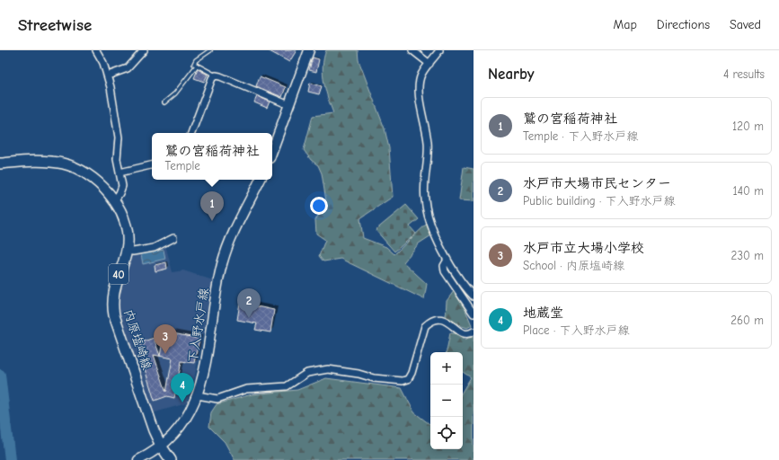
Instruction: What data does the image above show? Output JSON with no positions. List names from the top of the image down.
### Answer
{
  "streets": {
    "main road": ["40", "下入野水戸線", "内原塩崎線"]
  },
  "crossings": [
    ["下入野水戸線", "内原塩崎線"]
  ],
  "page": {
    "header": "Streetwise",
    "nav": ["Map", "Directions", "Saved"],
    "heading": ["Nearby", "4 results"],
    "list": [
      {
        "mark": "1",
        "name": "鷲の宮稲荷神社",
        "note": "Temple · 下入野水戸線",
        "value": "120 m"
      },
      {
        "mark": "2",
        "name": "水戸市大場市民センター",
        "note": "Public building · 下入野水戸線",
        "value": "140 m"
      },
      {
        "mark": "3",
        "name": "水戸市立大場小学校",
        "note": "School · 内原塩崎線",
        "value": "230 m"
      },
      {
        "mark": "4",
        "name": "地蔵堂",
        "note": "Place · 下入野水戸線",
        "value": "260 m"
      }
    ],
    "popup": ["鷲の宮稲荷神社", "Temple"],
    "pins": [
      "1",
      "2",
      "3",
      "4"
    ],
    "map_buttons": ["+", "−"]
  }
}
